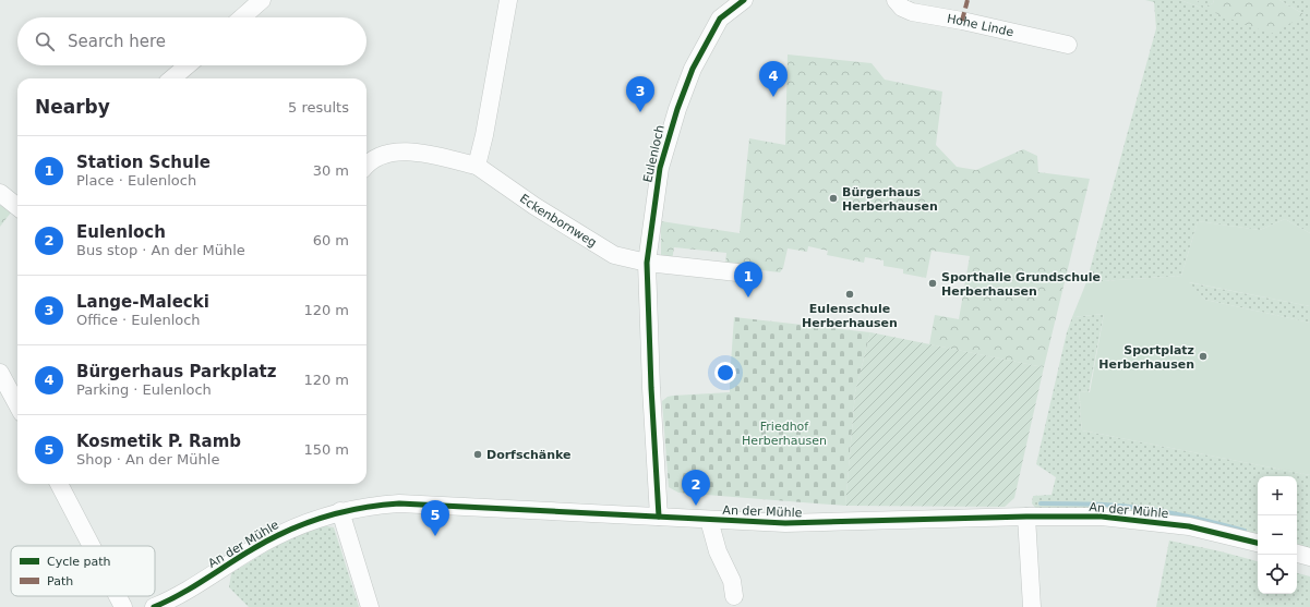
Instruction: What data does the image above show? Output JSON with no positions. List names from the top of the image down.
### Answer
{
  "streets": {
    "street": [
      "Hohe Linde",
      "Eulenloch",
      "Eckenbornweg",
      "An der Mühle"
    ]
  },
  "crossings": [
    ["Eulenloch", "Eckenbornweg"],
    ["Eulenloch", "An der Mühle"]
  ],
  "parks": ["Friedhof Herberhausen"],
  "places": [
    "Bürgerhaus Herberhausen",
    "Sporthalle Grundschule Herberhausen",
    "Eulenschule Herberhausen",
    "Sportplatz Herberhausen",
    "Dorfschänke"
  ],
  "legend": ["Cycle path", "Path"],
  "page": {
    "search": "Search here",
    "pins": [
      "4",
      "3",
      "1",
      "2",
      "5"
    ],
    "heading": ["Nearby", "5 results"],
    "list": [
      {
        "mark": "1",
        "name": "Station Schule",
        "note": "Place · Eulenloch",
        "value": "30 m"
      },
      {
        "mark": "2",
        "name": "Eulenloch",
        "note": "Bus stop · An der Mühle",
        "value": "60 m"
      },
      {
        "mark": "3",
        "name": "Lange-Malecki",
        "note": "Office · Eulenloch",
        "value": "120 m"
      },
      {
        "mark": "4",
        "name": "Bürgerhaus Parkplatz",
        "note": "Parking · Eulenloch",
        "value": "120 m"
      },
      {
        "mark": "5",
        "name": "Kosmetik P. Ramb",
        "note": "Shop · An der Mühle",
        "value": "150 m"
      }
    ],
    "map_buttons": ["+", "−"]
  }
}
